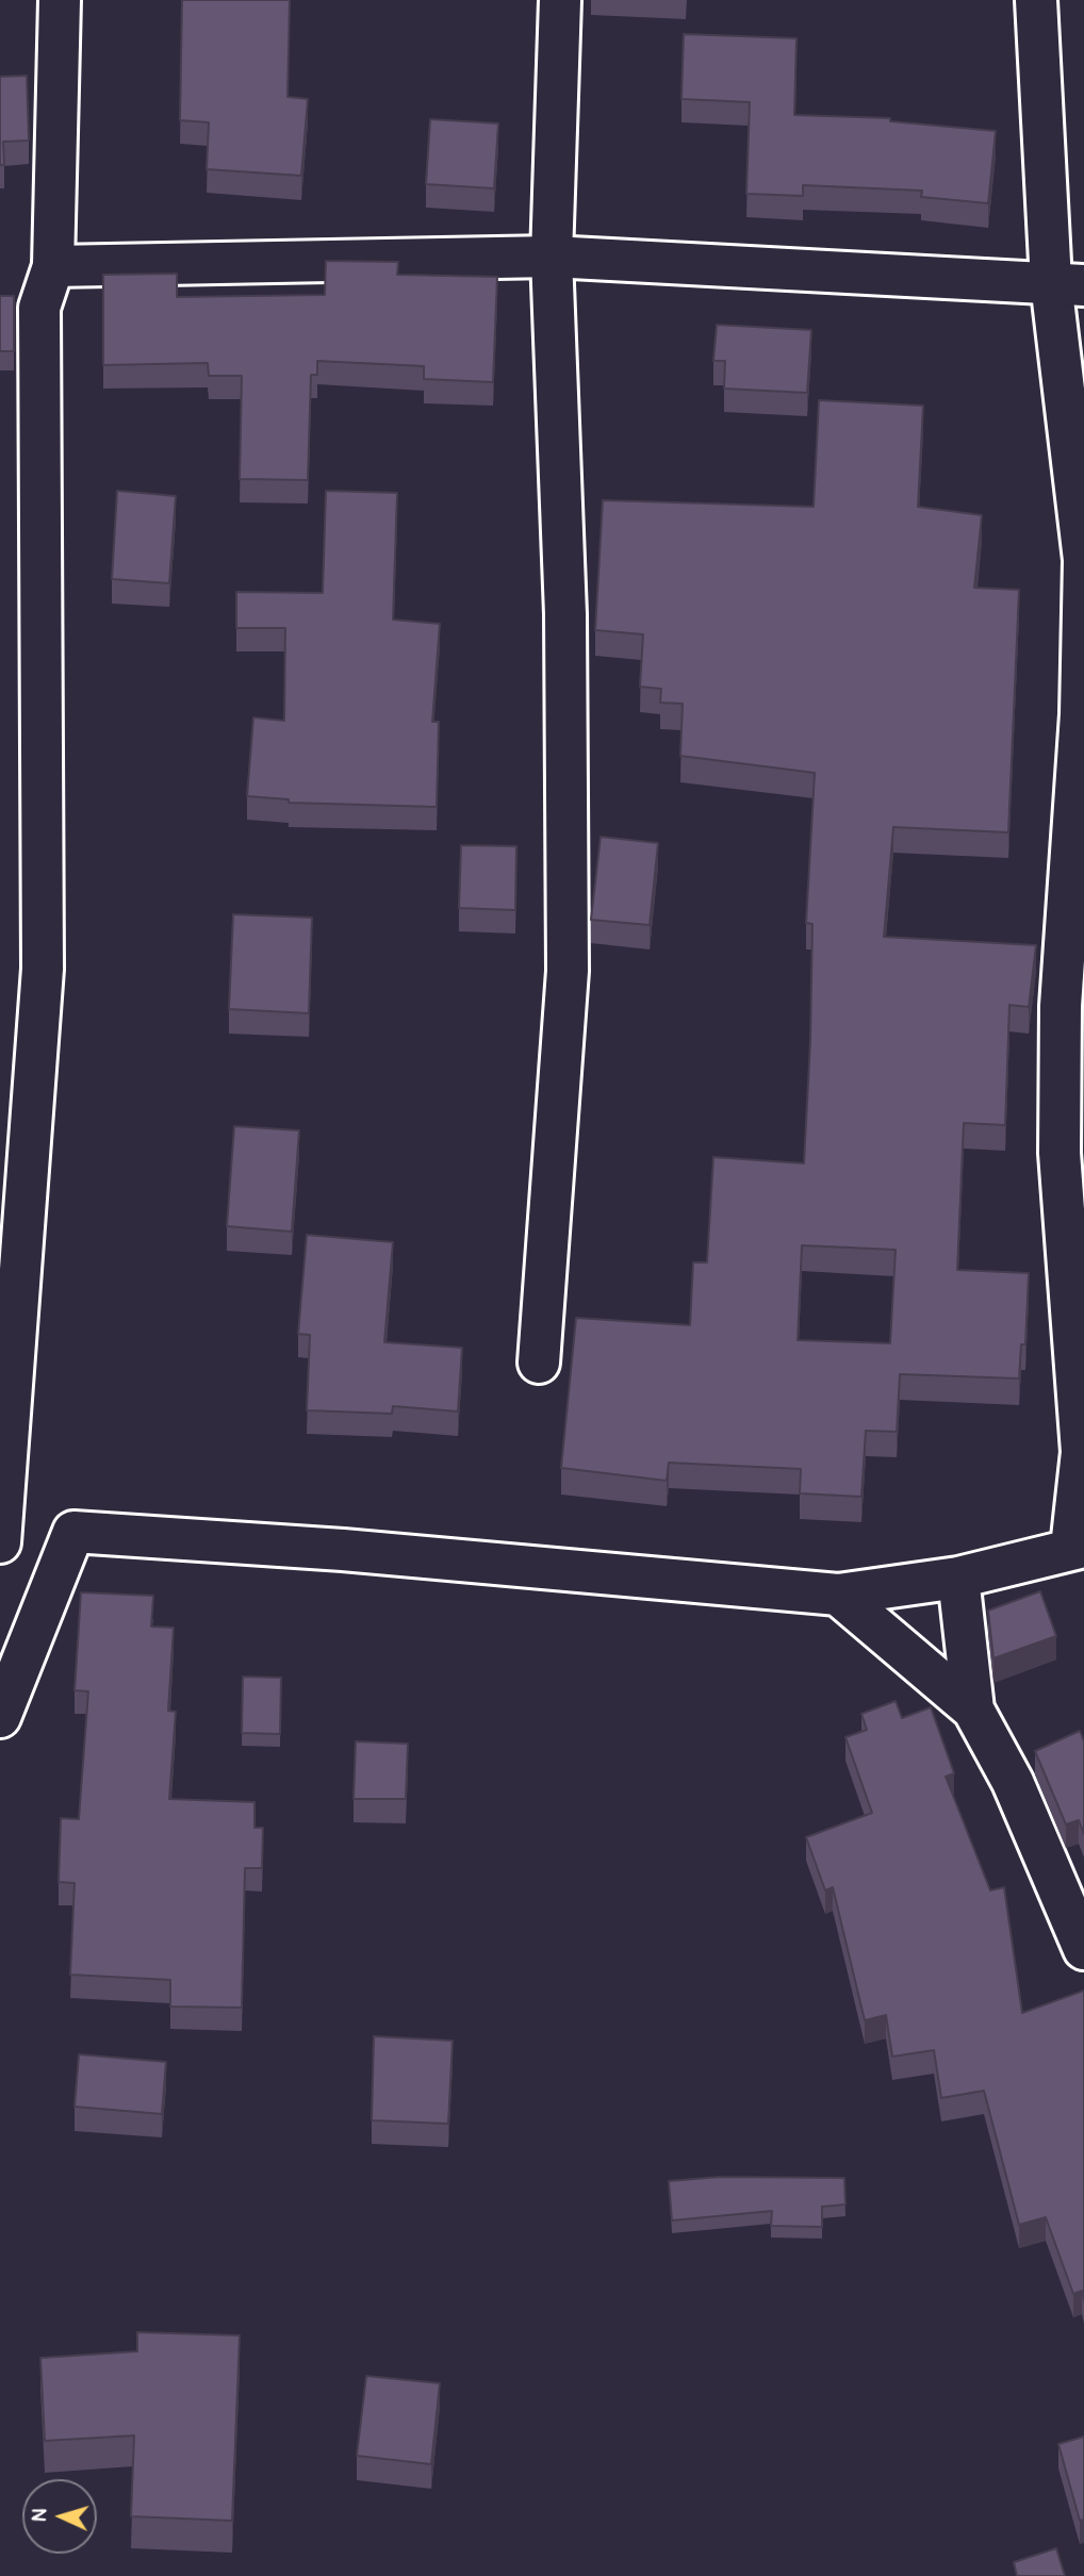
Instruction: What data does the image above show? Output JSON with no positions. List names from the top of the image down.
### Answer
{
  "north": "left"
}
